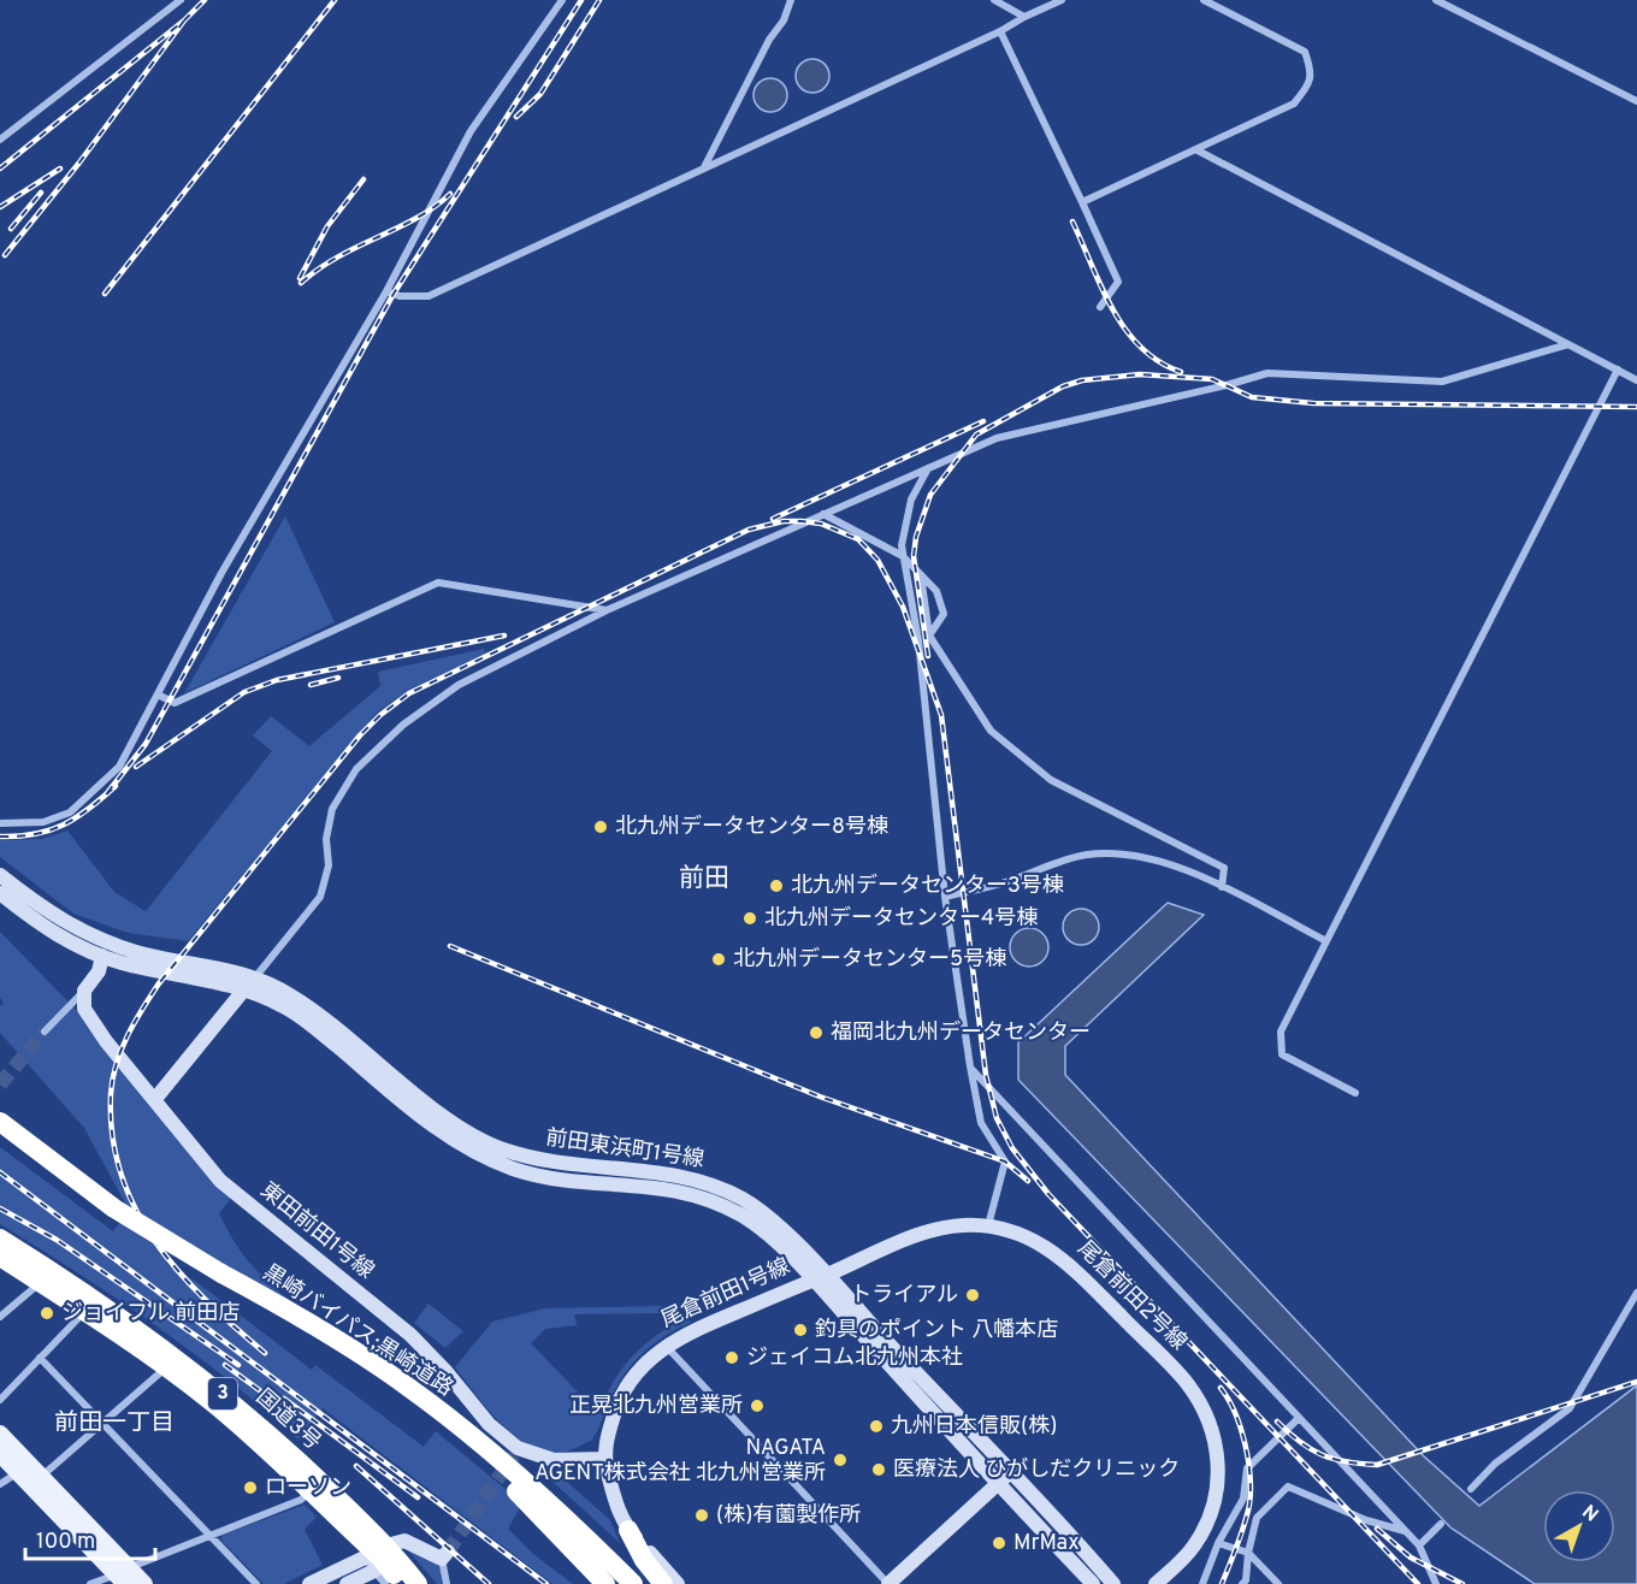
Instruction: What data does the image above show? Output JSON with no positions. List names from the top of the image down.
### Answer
{
  "streets": {
    "highway": ["黒崎バイパス;黒崎道路", "3", "国道3号"],
    "street": [
      "前田東浜町1号線",
      "東田前田1号線",
      "尾倉前田1号線",
      "尾倉前田2号線"
    ]
  },
  "crossings": [
    ["前田東浜町1号線", "尾倉前田1号線"],
    ["前田東浜町1号線", "尾倉前田2号線"],
    ["東田前田1号線", "尾倉前田1号線"],
    ["尾倉前田1号線", "尾倉前田2号線"]
  ],
  "districts": ["前田", "前田一丁目"],
  "places": [
    "北九州データセンター8号棟",
    "北九州データセンター3号棟",
    "北九州データセンター4号棟",
    "北九州データセンター5号棟",
    "福岡北九州データセンター",
    "トライアル",
    "ジョイフル 前田店",
    "釣具のポイント 八幡本店",
    "ジェイコム北九州本社",
    "正晃北九州営業所",
    "九州日本信販(株)",
    "NAGATA AGENT株式会社 北九州営業所",
    "医療法人 ひがしだクリニック",
    "ローソン",
    "(株)有薗製作所",
    "MrMax"
  ],
  "scale_bar": "100 m",
  "north": "top right"
}
